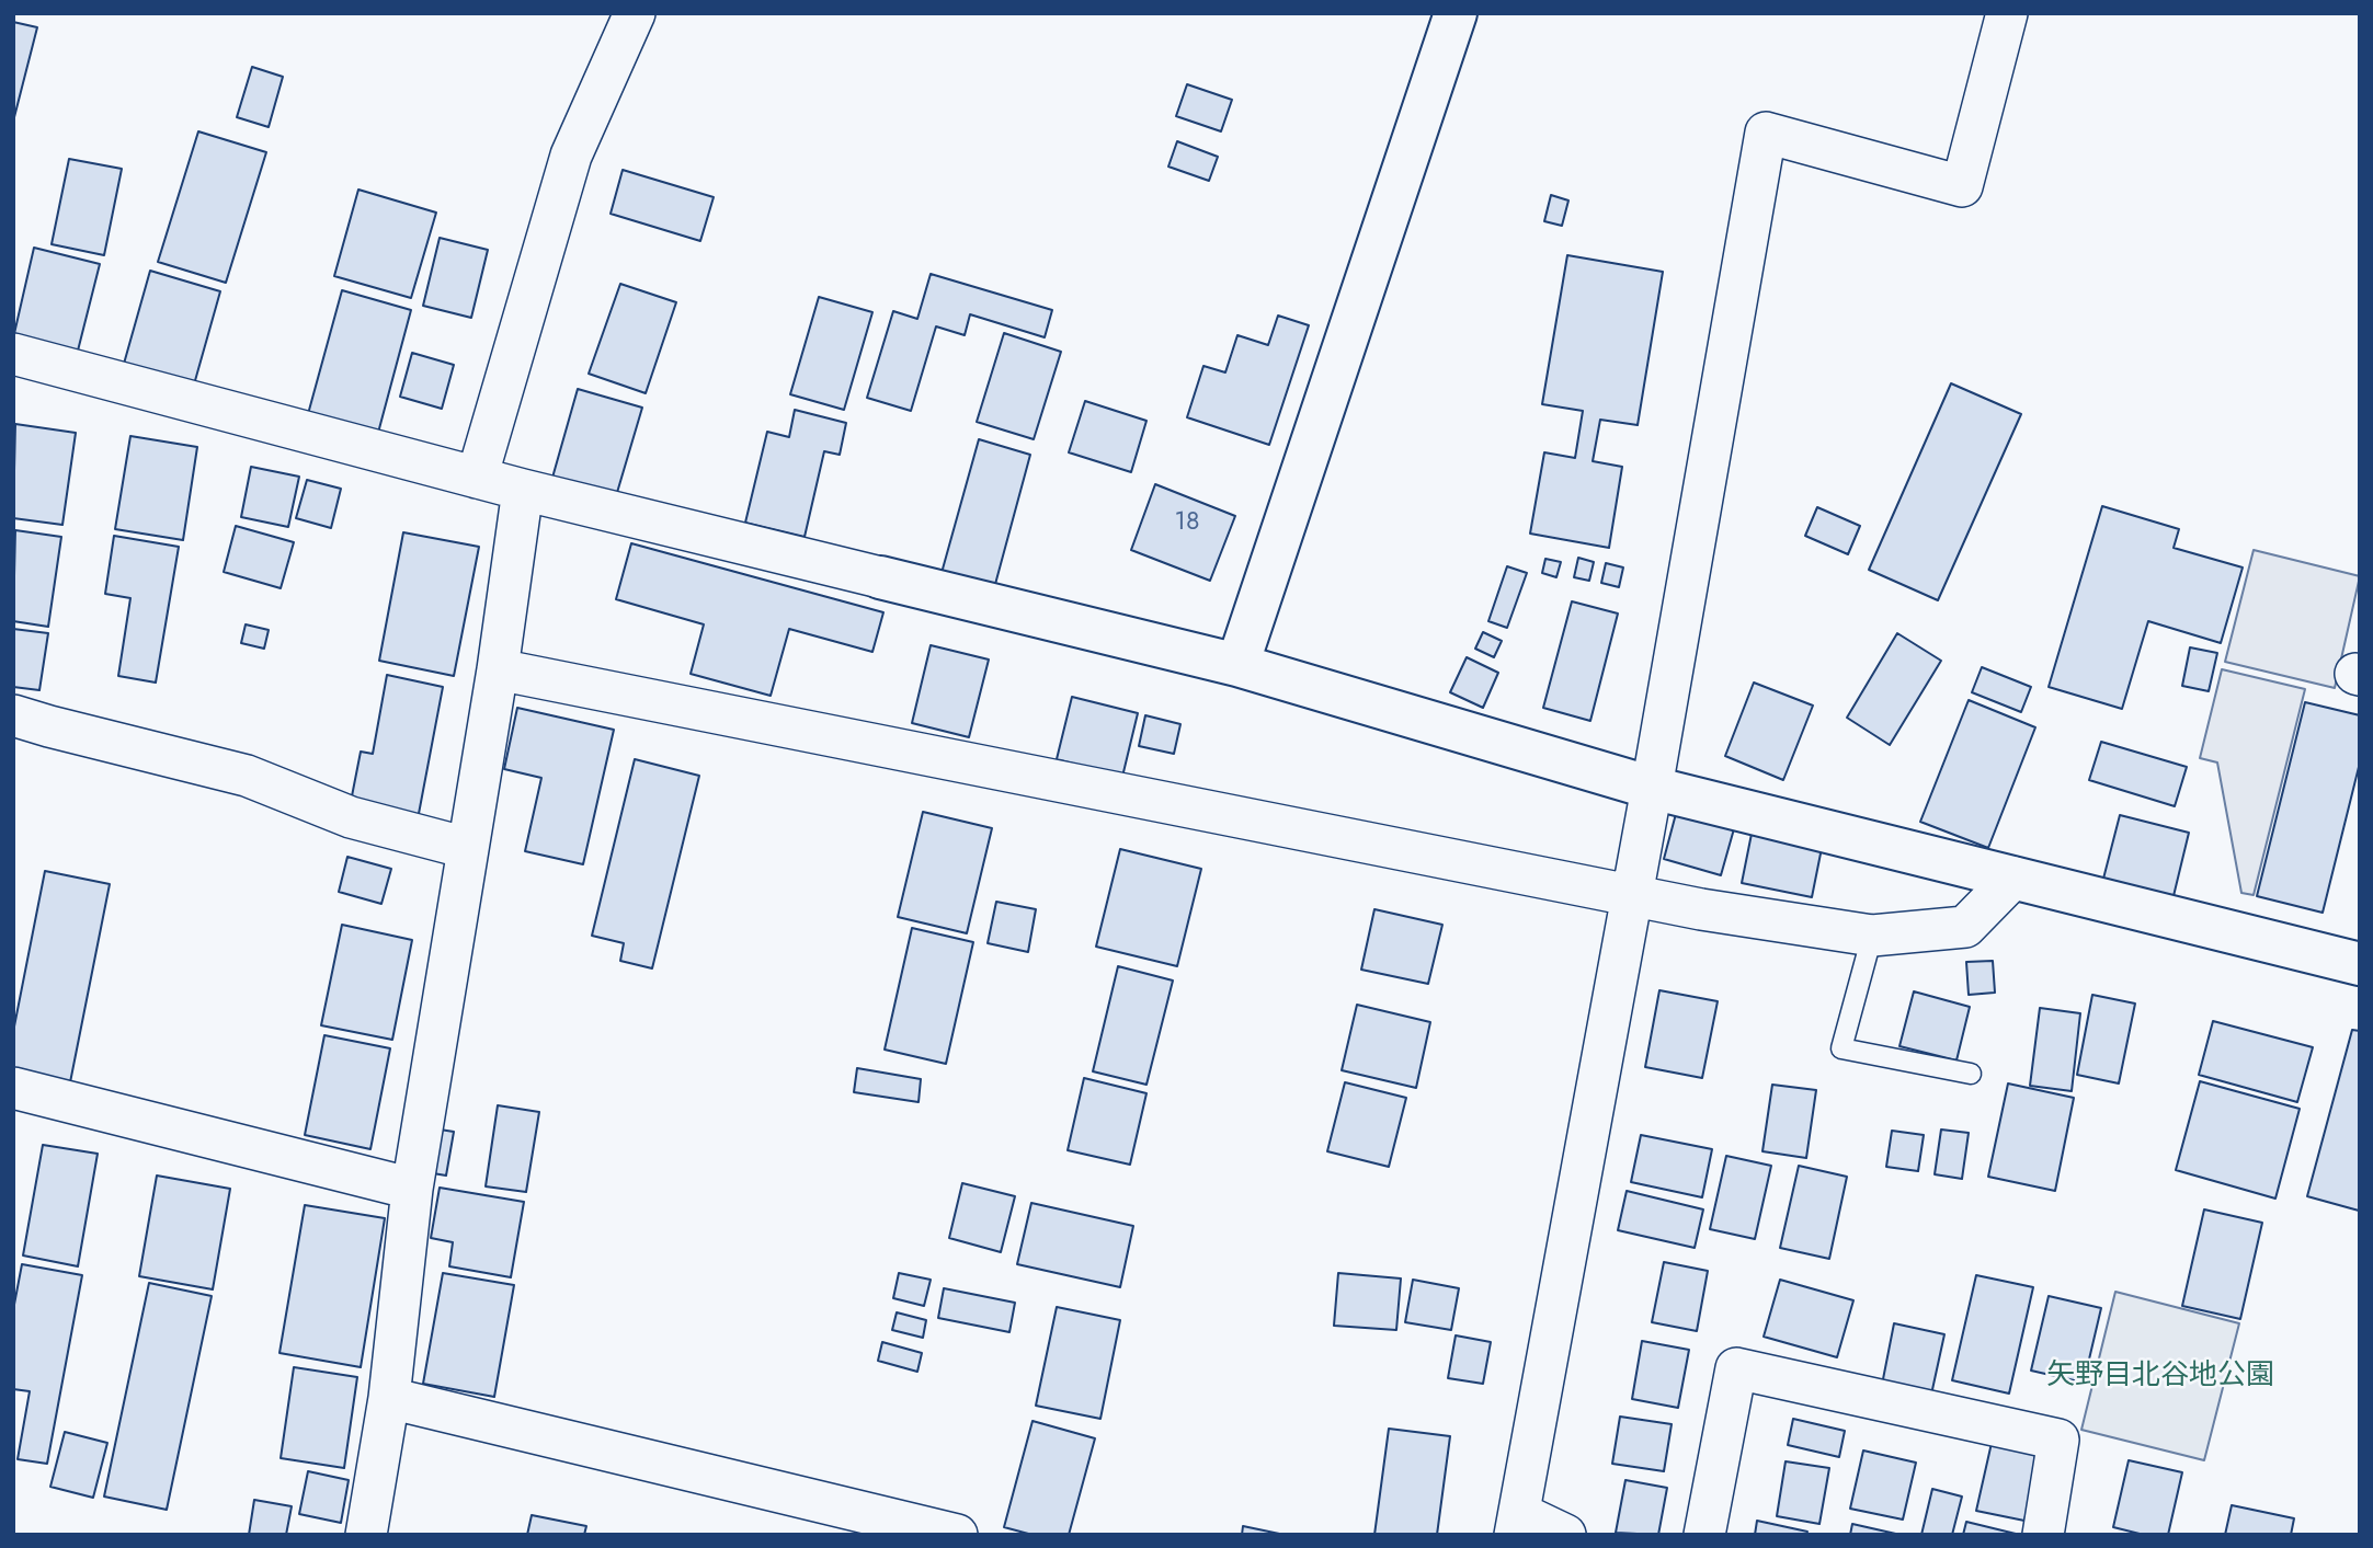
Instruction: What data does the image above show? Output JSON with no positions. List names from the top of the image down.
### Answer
{
  "parks": ["矢野目北谷地公園"],
  "house_numbers": ["18"]
}
